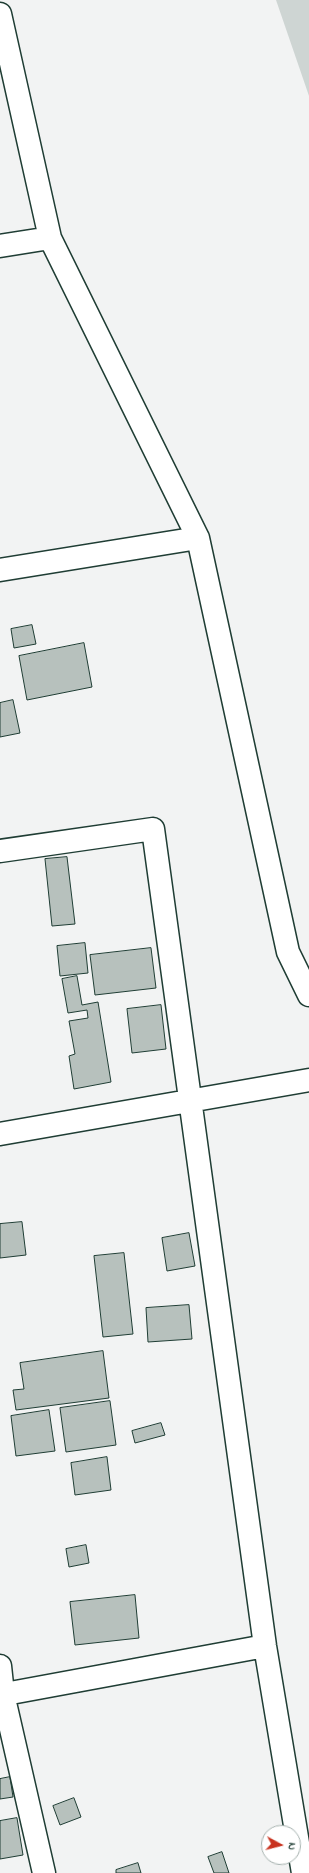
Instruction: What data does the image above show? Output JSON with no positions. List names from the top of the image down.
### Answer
{
  "north": "right"
}
